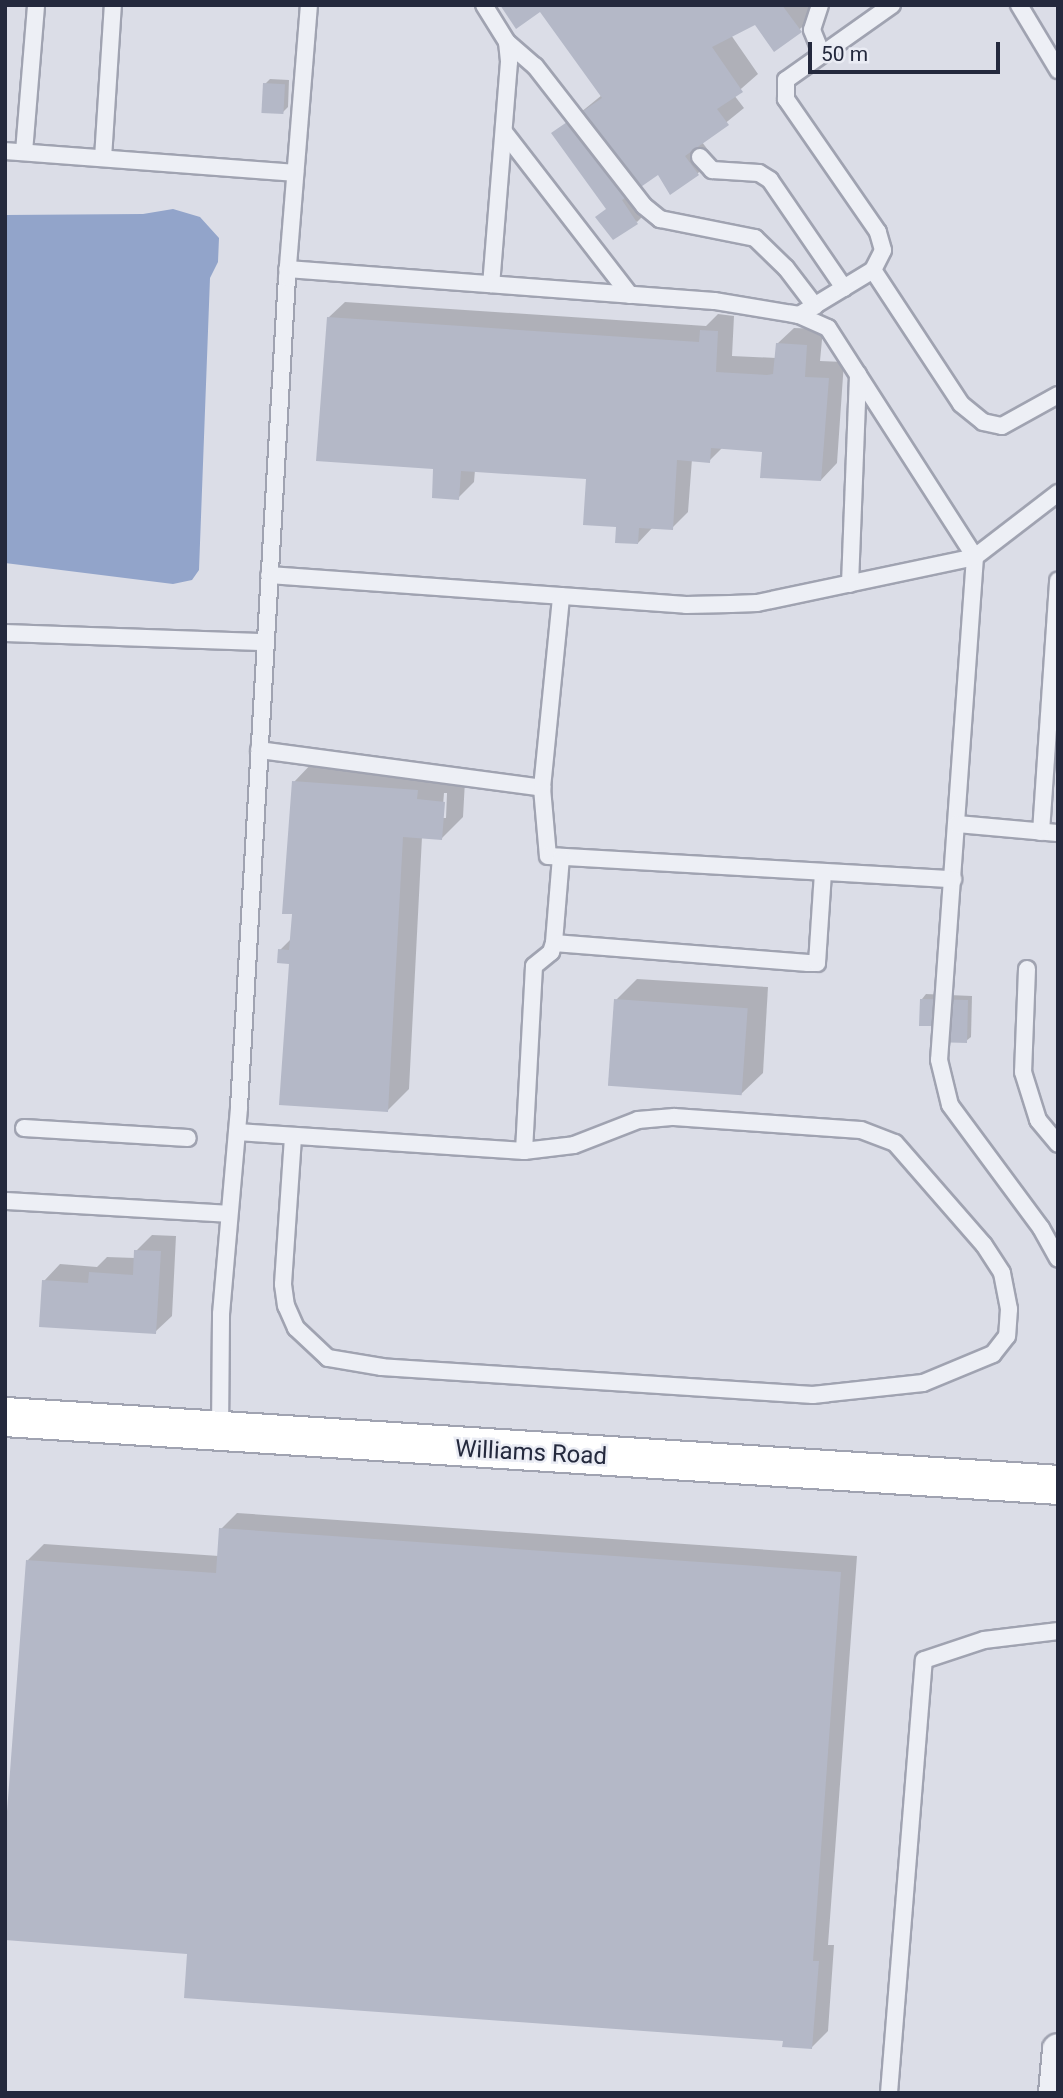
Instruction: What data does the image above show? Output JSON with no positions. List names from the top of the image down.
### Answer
{
  "streets": {
    "main road": ["Williams Road"]
  },
  "scale_bar": "50 m"
}
